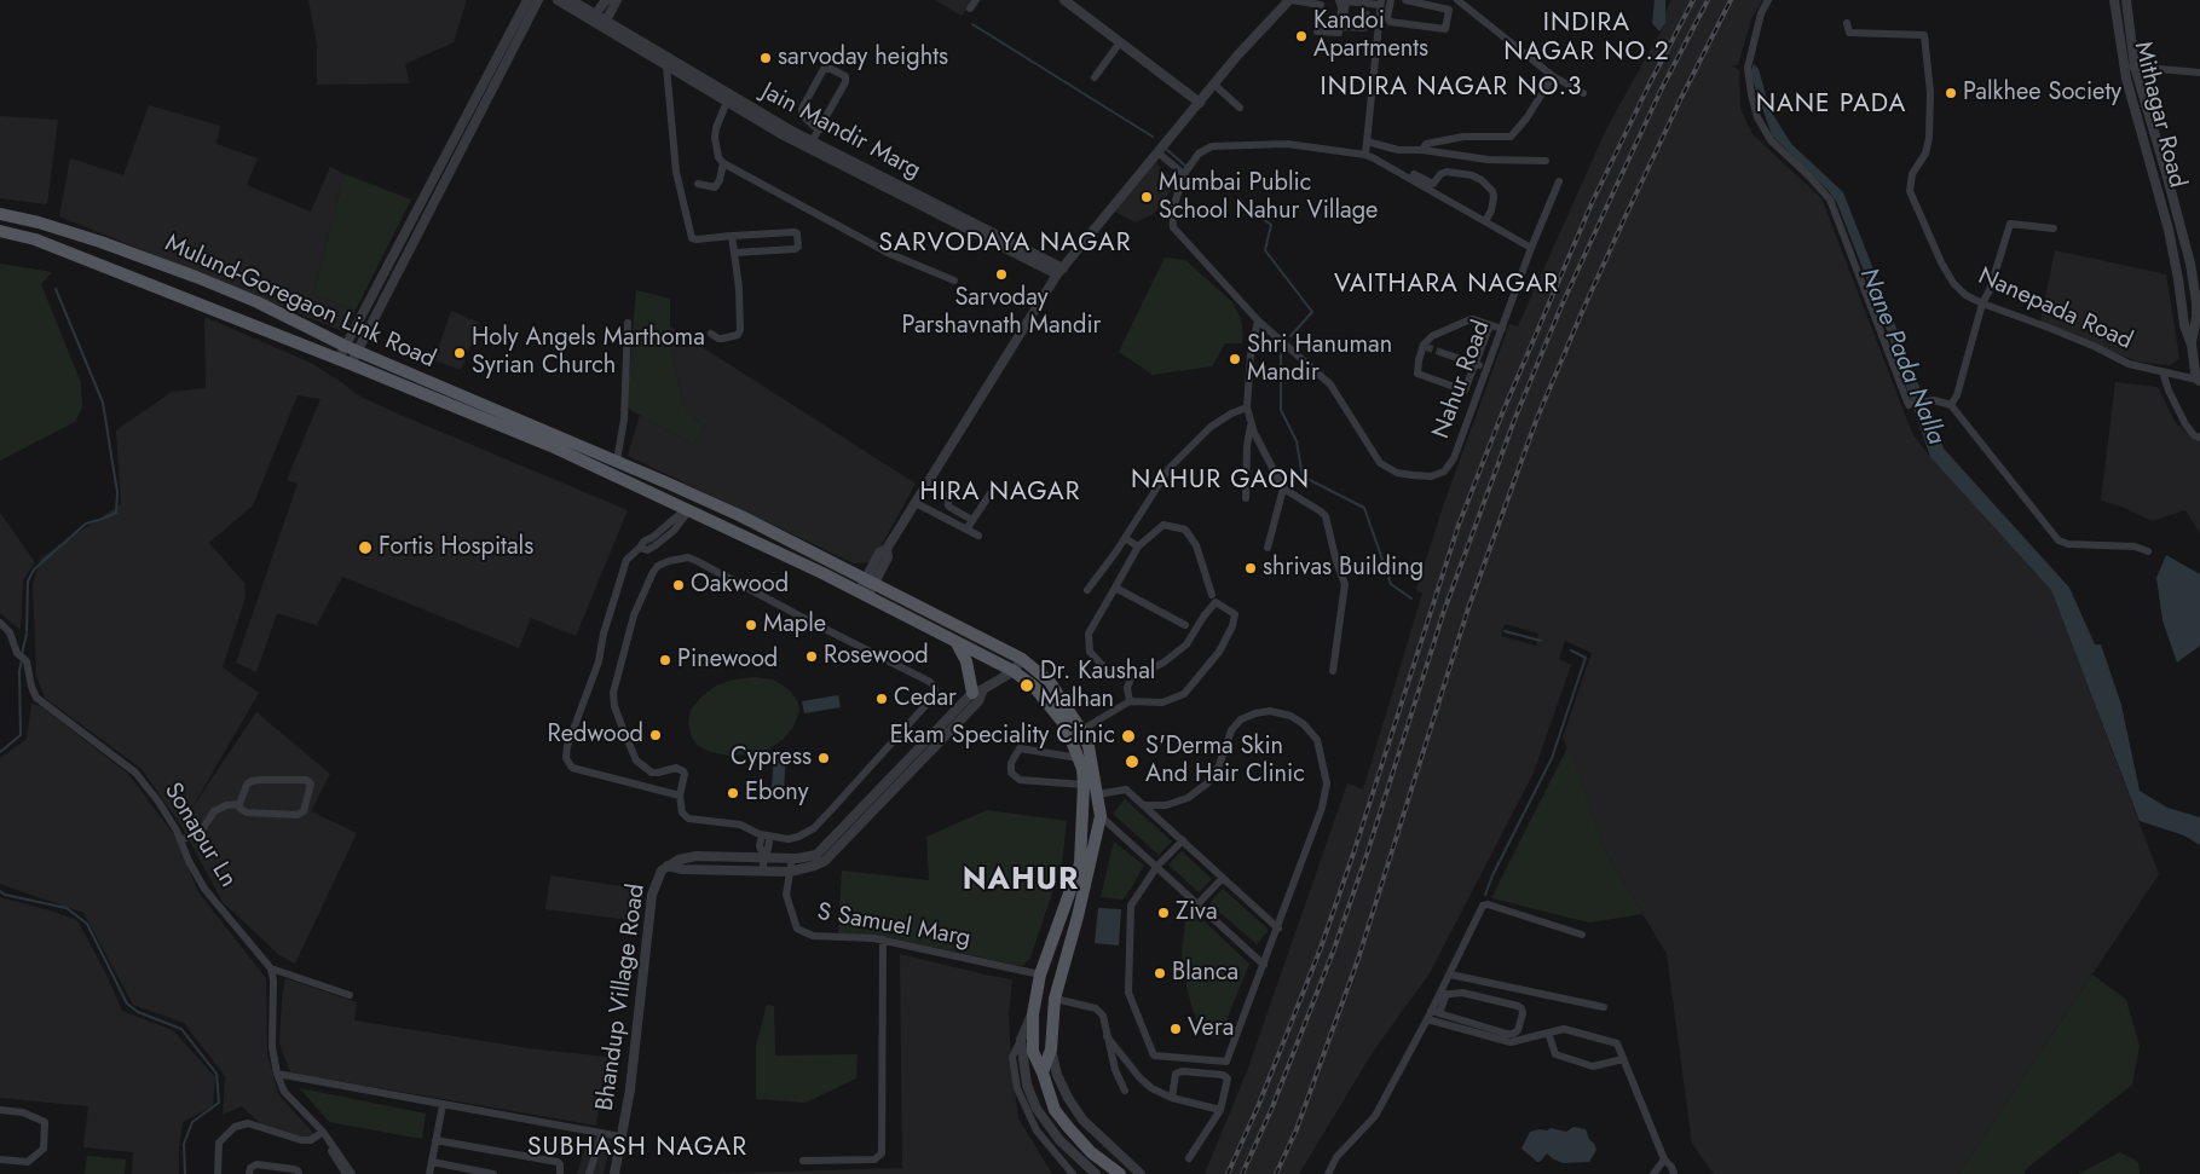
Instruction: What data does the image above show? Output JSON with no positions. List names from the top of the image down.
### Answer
{
  "streets": {
    "main road": ["Mulund-Goregaon Link Road"],
    "street": [
      "Mithagar Road",
      "Jain Mandir Marg",
      "Nanepada Road",
      "Nahur Road",
      "Sonapur Ln",
      "S Samuel Marg",
      "Bhandup Village Road"
    ]
  },
  "crossings": [
    ["Mithagar Road", "Nanepada Road"],
    ["Mulund-Goregaon Link Road", "S Samuel Marg"],
    ["S Samuel Marg", "Bhandup Village Road"]
  ],
  "districts": [
    "INDIRA NAGAR NO.2",
    "INDIRA NAGAR NO.3",
    "NANE PADA",
    "SARVODAYA NAGAR",
    "VAITHARA NAGAR",
    "NAHUR GAON",
    "HIRA NAGAR",
    "NAHUR",
    "SUBHASH NAGAR"
  ],
  "water": ["Nane Pada Nalla"],
  "places": [
    "Kandoi Apartments",
    "sarvoday heights",
    "Palkhee Society",
    "Mumbai Public School Nahur Village",
    "Sarvoday Parshavnath Mandir",
    "Holy Angels Marthoma Syrian Church",
    "Shri Hanuman Mandir",
    "Fortis Hospitals",
    "shrivas Building",
    "Oakwood",
    "Maple",
    "Rosewood",
    "Pinewood",
    "Dr. Kaushal Malhan",
    "Cedar",
    "Redwood",
    "Ekam Speciality Clinic",
    "Cypress",
    "S'Derma Skin And Hair Clinic",
    "Ebony",
    "Ziva",
    "Blanca",
    "Vera"
  ]
}
